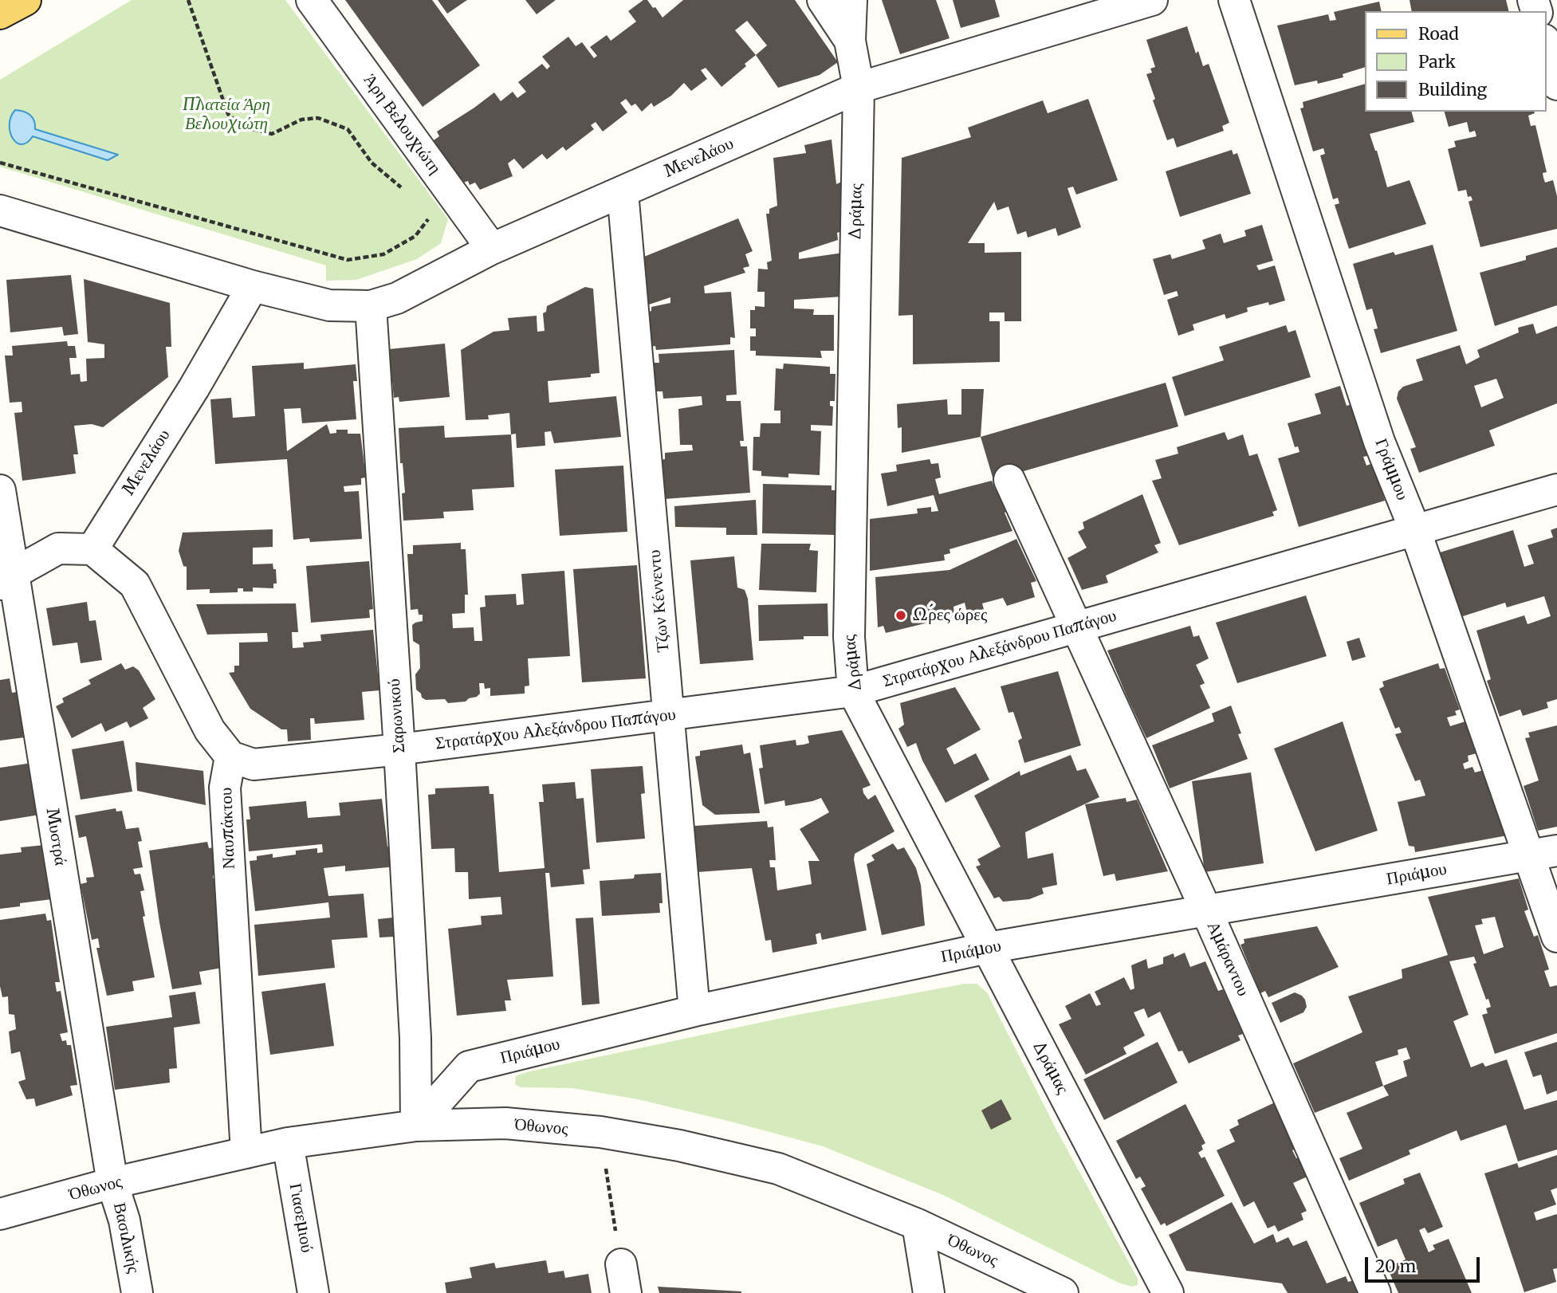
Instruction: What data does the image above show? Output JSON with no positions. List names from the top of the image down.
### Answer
{
  "streets": {
    "street": [
      "Άρη Βελουχιώτη",
      "Μενελάου",
      "Δράμας",
      "Γράμμου",
      "Τζων Κέννεντυ",
      "Στρατάρχου Αλεξάνδρου Παπάγου",
      "Σαρωνικού",
      "Ναυπάκτου",
      "Μυστρά",
      "Πριάμου",
      "Αμάραντου",
      "Όθωνος",
      "Γιασεμιού",
      "Βασιλικής"
    ]
  },
  "crossings": [
    ["Άρη Βελουχιώτη", "Μενελάου"],
    ["Μενελάου", "Δράμας"],
    ["Μενελάου", "Τζων Κέννεντυ"],
    ["Μενελάου", "Σαρωνικού"],
    ["Δράμας", "Στρατάρχου Αλεξάνδρου Παπάγου"],
    ["Δράμας", "Πριάμου"],
    ["Γράμμου", "Στρατάρχου Αλεξάνδρου Παπάγου"],
    ["Γράμμου", "Πριάμου"],
    ["Τζων Κέννεντυ", "Στρατάρχου Αλεξάνδρου Παπάγου"],
    ["Τζων Κέννεντυ", "Πριάμου"],
    ["Στρατάρχου Αλεξάνδρου Παπάγου", "Σαρωνικού"],
    ["Στρατάρχου Αλεξάνδρου Παπάγου", "Ναυπάκτου"],
    ["Στρατάρχου Αλεξάνδρου Παπάγου", "Αμάραντου"],
    ["Σαρωνικού", "Πριάμου"],
    ["Σαρωνικού", "Όθωνος"],
    ["Ναυπάκτου", "Όθωνος"],
    ["Μυστρά", "Όθωνος"],
    ["Μυστρά", "Βασιλικής"],
    ["Πριάμου", "Αμάραντου"],
    ["Πριάμου", "Όθωνος"],
    ["Όθωνος", "Γιασεμιού"],
    ["Όθωνος", "Βασιλικής"]
  ],
  "parks": ["Πλατεία Άρη Βελουχιώτη"],
  "places": ["Ώρες ώρες"],
  "legend": ["Road", "Park", "Building"],
  "scale_bar": "20 m"
}
